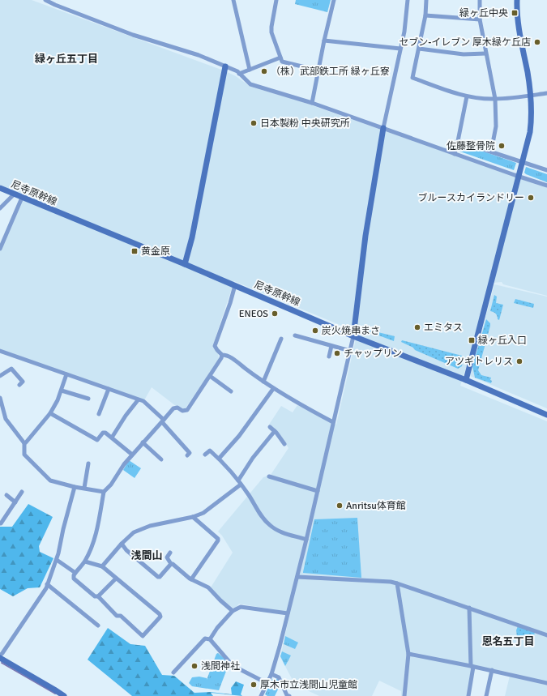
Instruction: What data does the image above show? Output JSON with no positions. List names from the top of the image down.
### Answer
{
  "streets": {
    "street": ["尼寺原幹線"]
  },
  "districts": ["緑ヶ丘五丁目", "浅間山", "恩名五丁目"],
  "places": {
    "transit": ["緑ヶ丘中央", "黄金原", "緑ヶ丘入口"],
    "other": [
      "セブン-イレブン 厚木緑ケ丘店",
      "（株）武部鉄工所 緑ヶ丘寮",
      "日本製粉 中央研究所",
      "佐藤整骨院",
      "ブルースカイランドリー",
      "ENEOS",
      "エミタス",
      "炭火焼串まさ",
      "チャップリン",
      "アツギトレリス",
      "Anritsu体育館",
      "浅間神社",
      "厚木市立浅間山児童館"
    ]
  }
}
